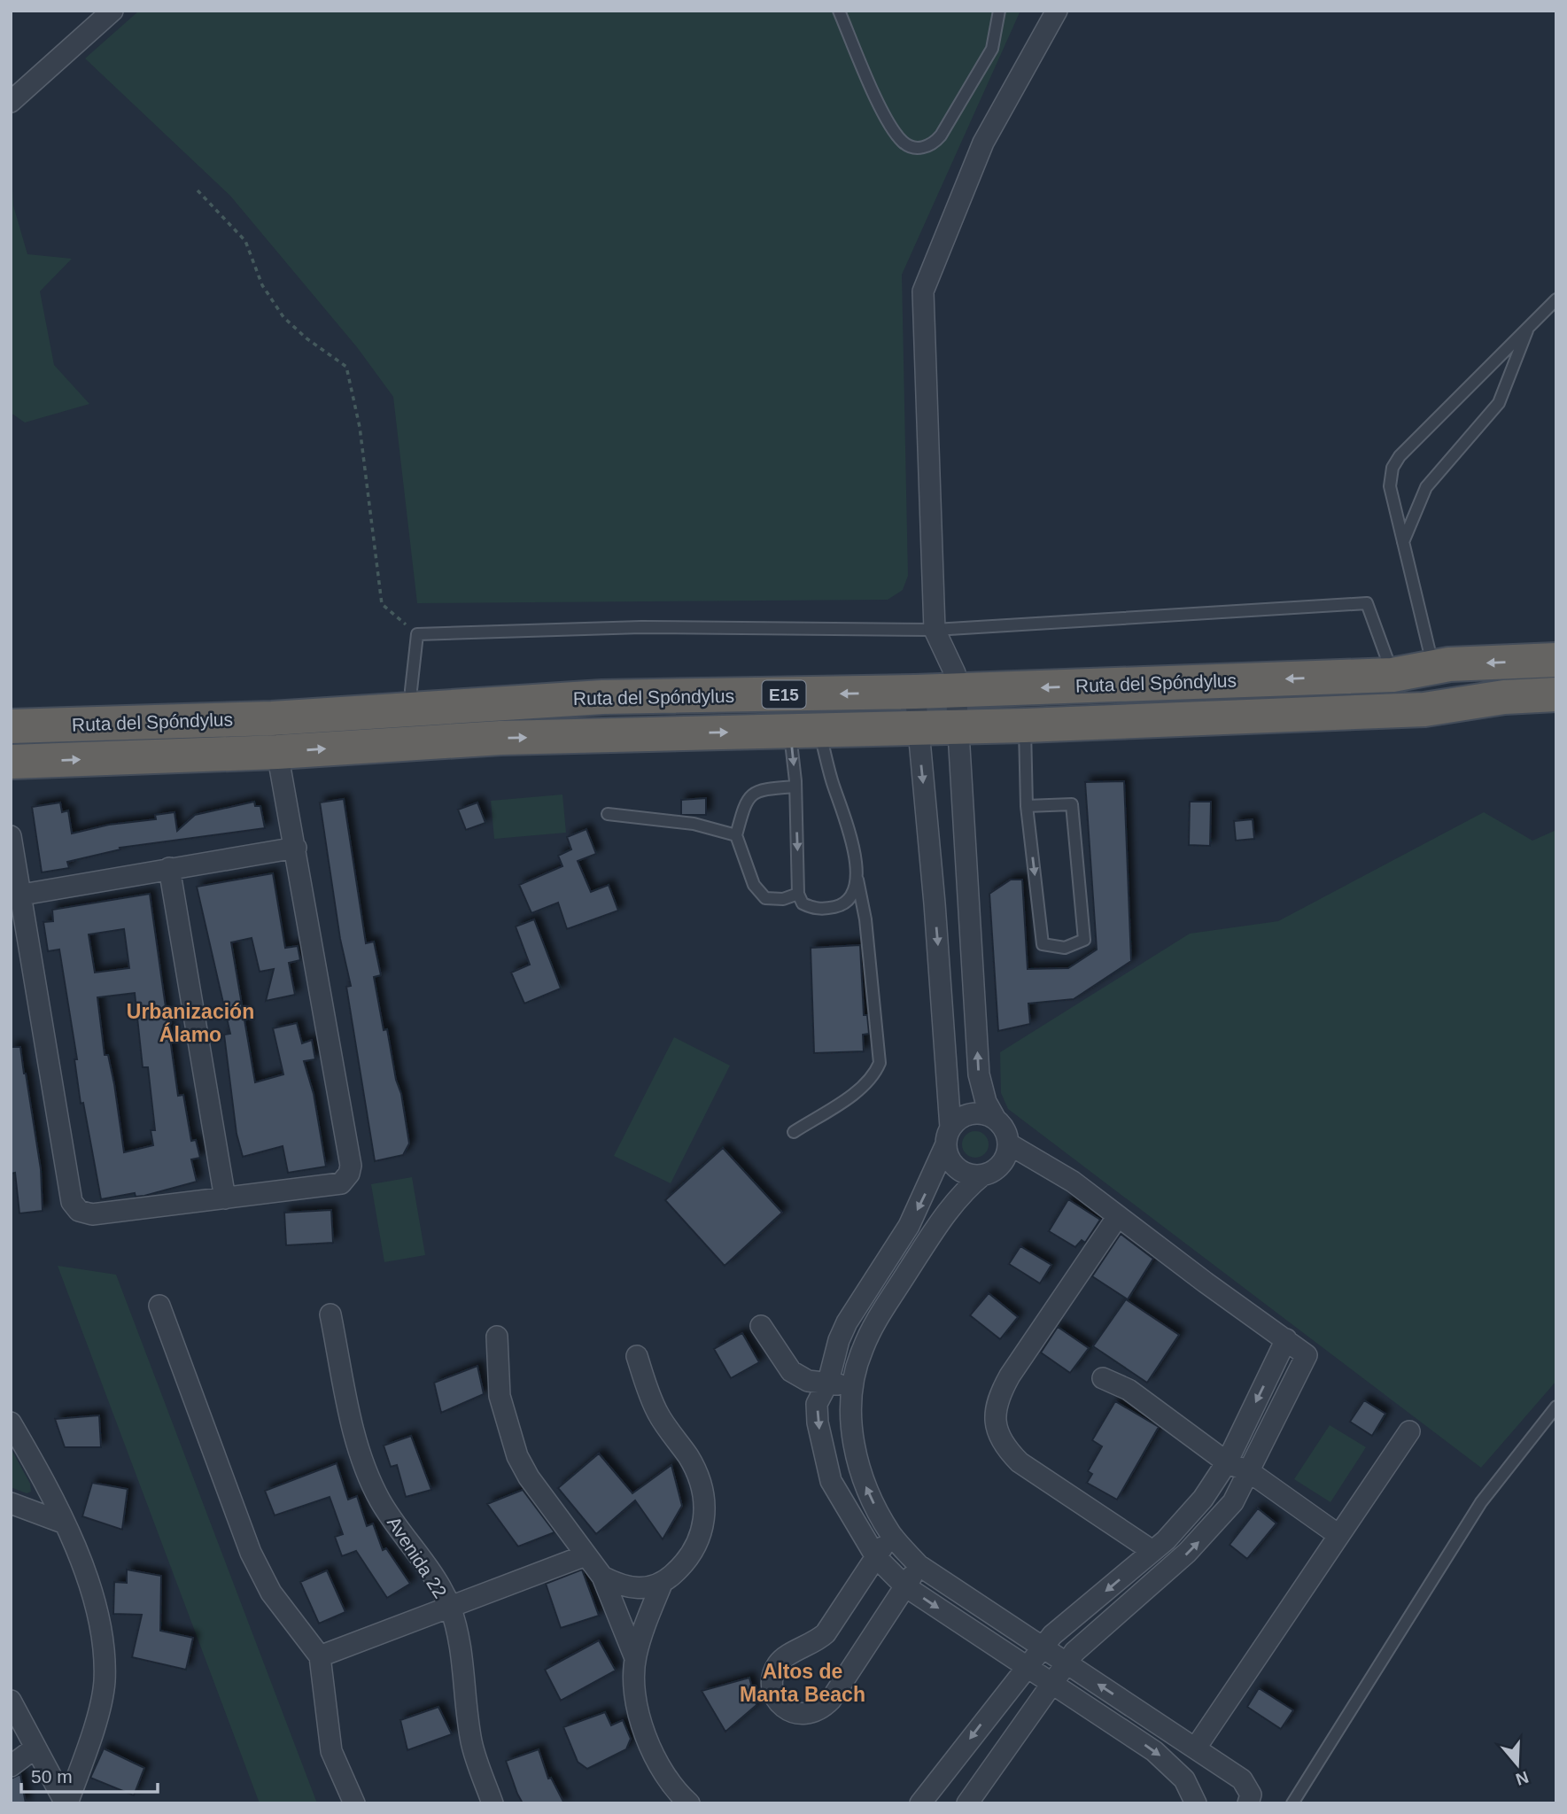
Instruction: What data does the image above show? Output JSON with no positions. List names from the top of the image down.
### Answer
{
  "streets": {
    "highway": ["Ruta del Spóndylus", "E15"],
    "street": ["Avenida 22"]
  },
  "districts": ["Urbanización Álamo", "Altos de Manta Beach"],
  "scale_bar": "50 m",
  "north": "bottom"
}
